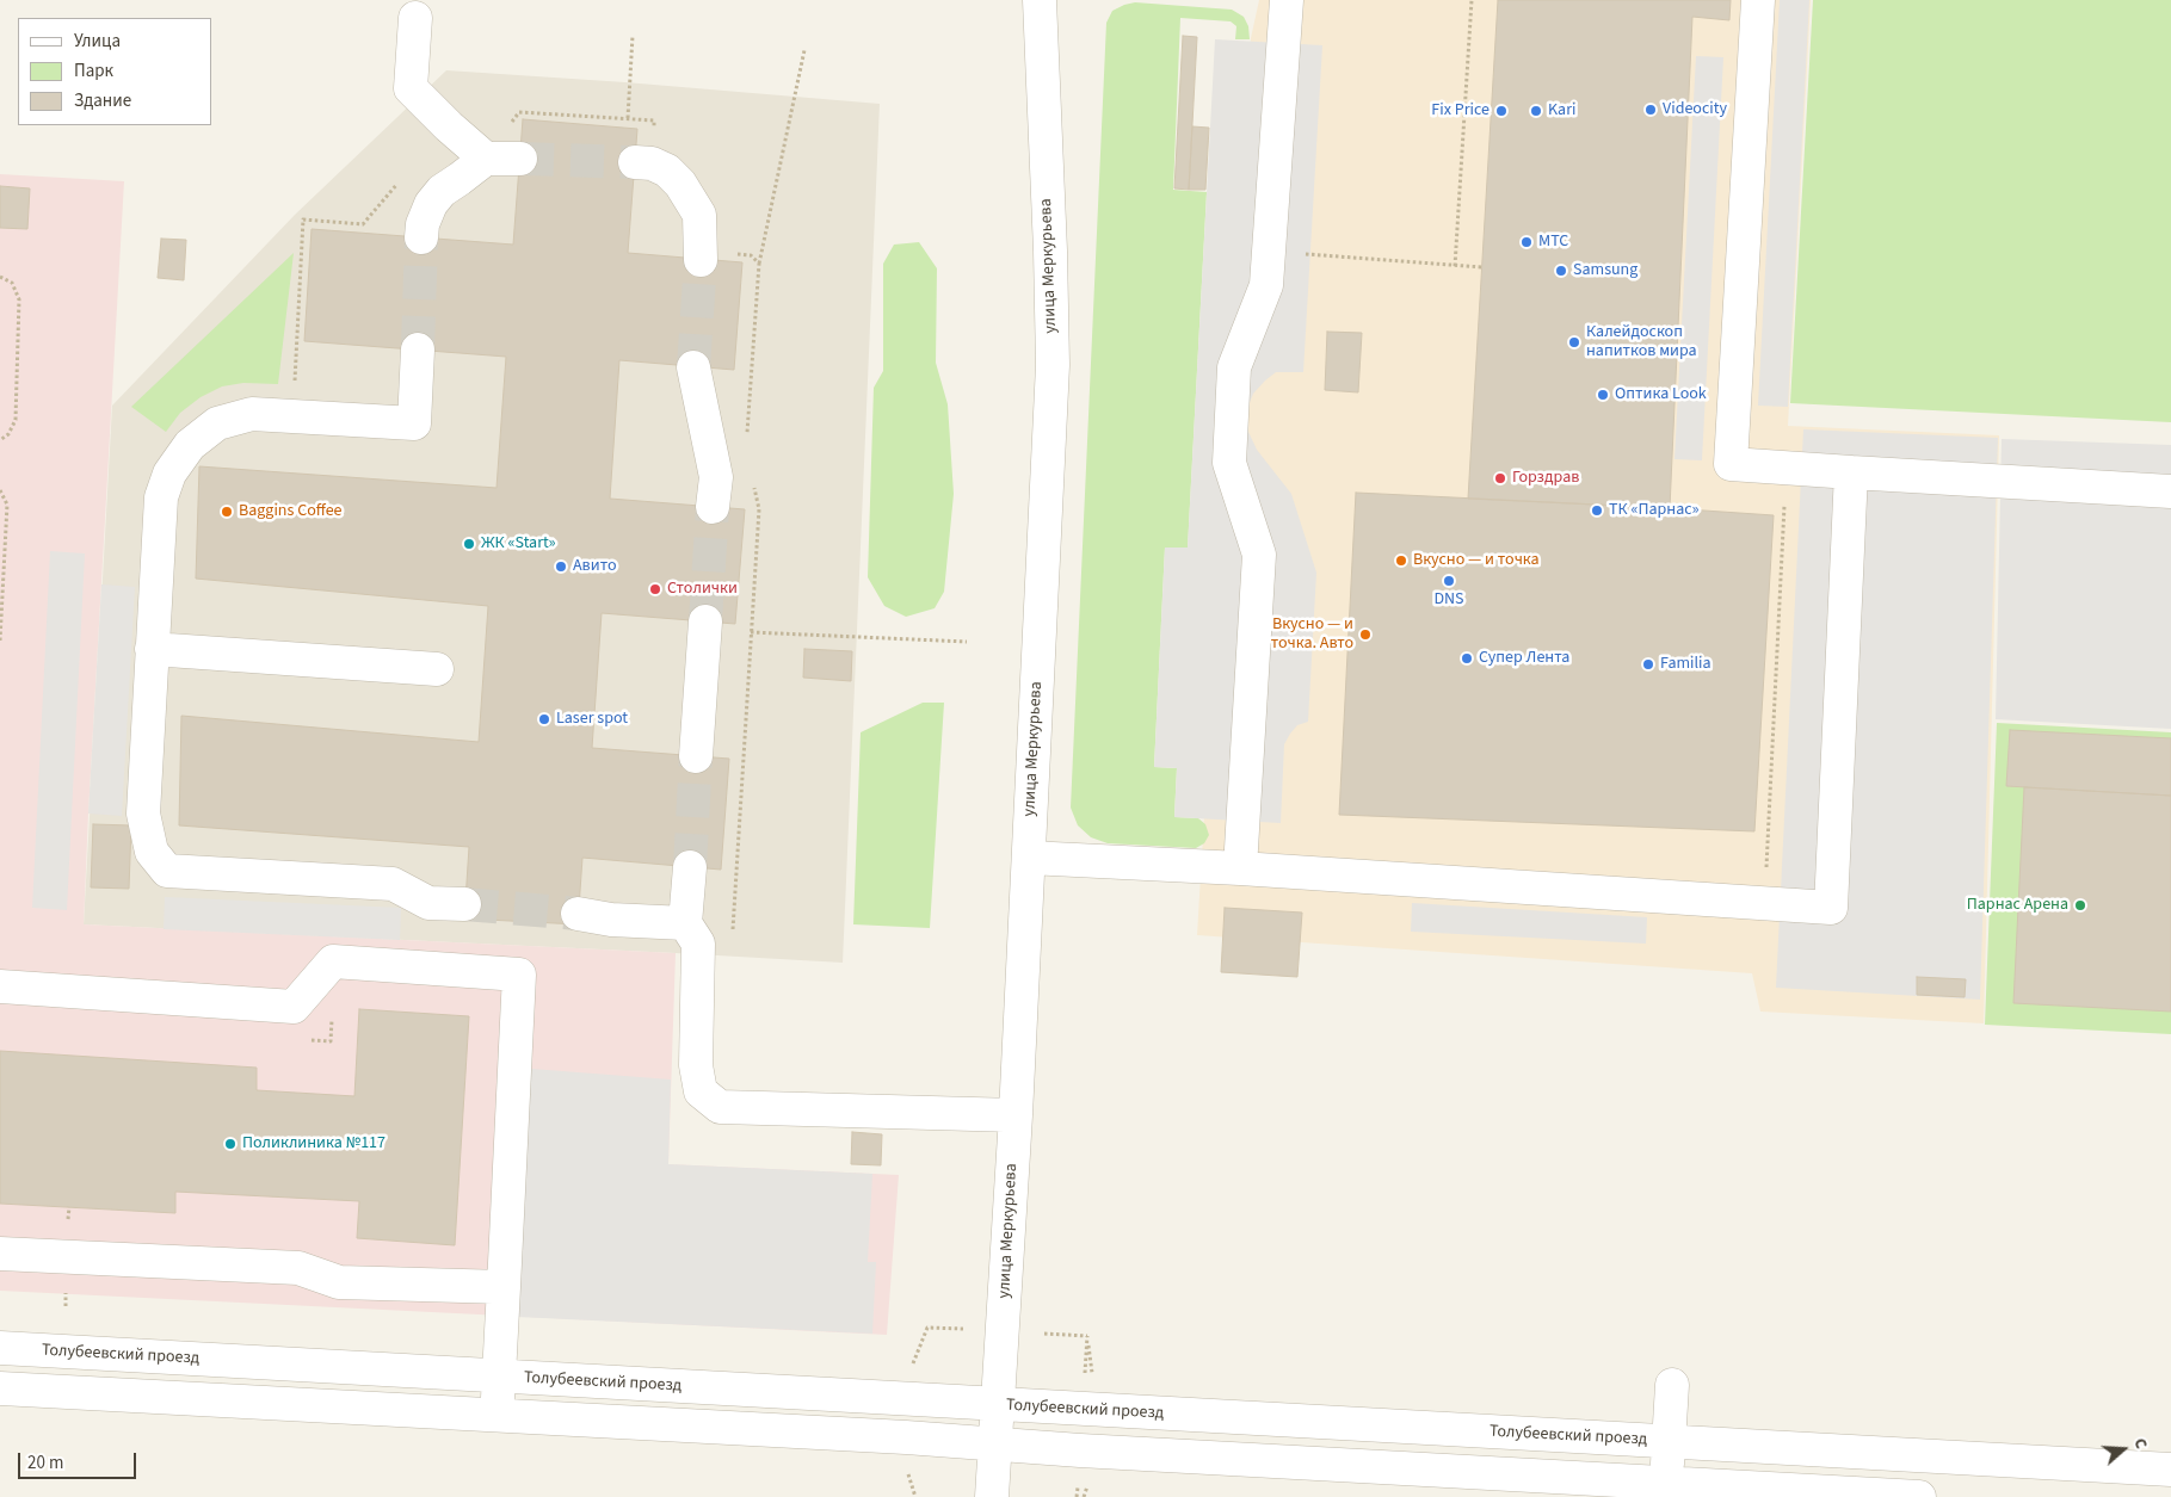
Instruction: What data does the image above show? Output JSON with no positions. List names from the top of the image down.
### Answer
{
  "streets": {
    "street": ["улица Меркурьева", "Толубеевский проезд"]
  },
  "crossings": [
    ["улица Меркурьева", "Толубеевский проезд"]
  ],
  "places": [
    "Videocity",
    "Fix Price",
    "Kari",
    "МТС",
    "Samsung",
    "Калейдоскоп напитков мира",
    "Оптика Look",
    "Горздрав",
    "ТК «Парнас»",
    "Baggins Coffee",
    "ЖК «Start»",
    "Вкусно — и точка",
    "Авито",
    "DNS",
    "Столички",
    "Вкусно — и точка. Авто",
    "Супер Лента",
    "Familia",
    "Laser spot",
    "Парнас Арена",
    "Поликлиника №117"
  ],
  "legend": ["Улица", "Парк", "Здание"],
  "scale_bar": "20 m",
  "north": "right"
}
